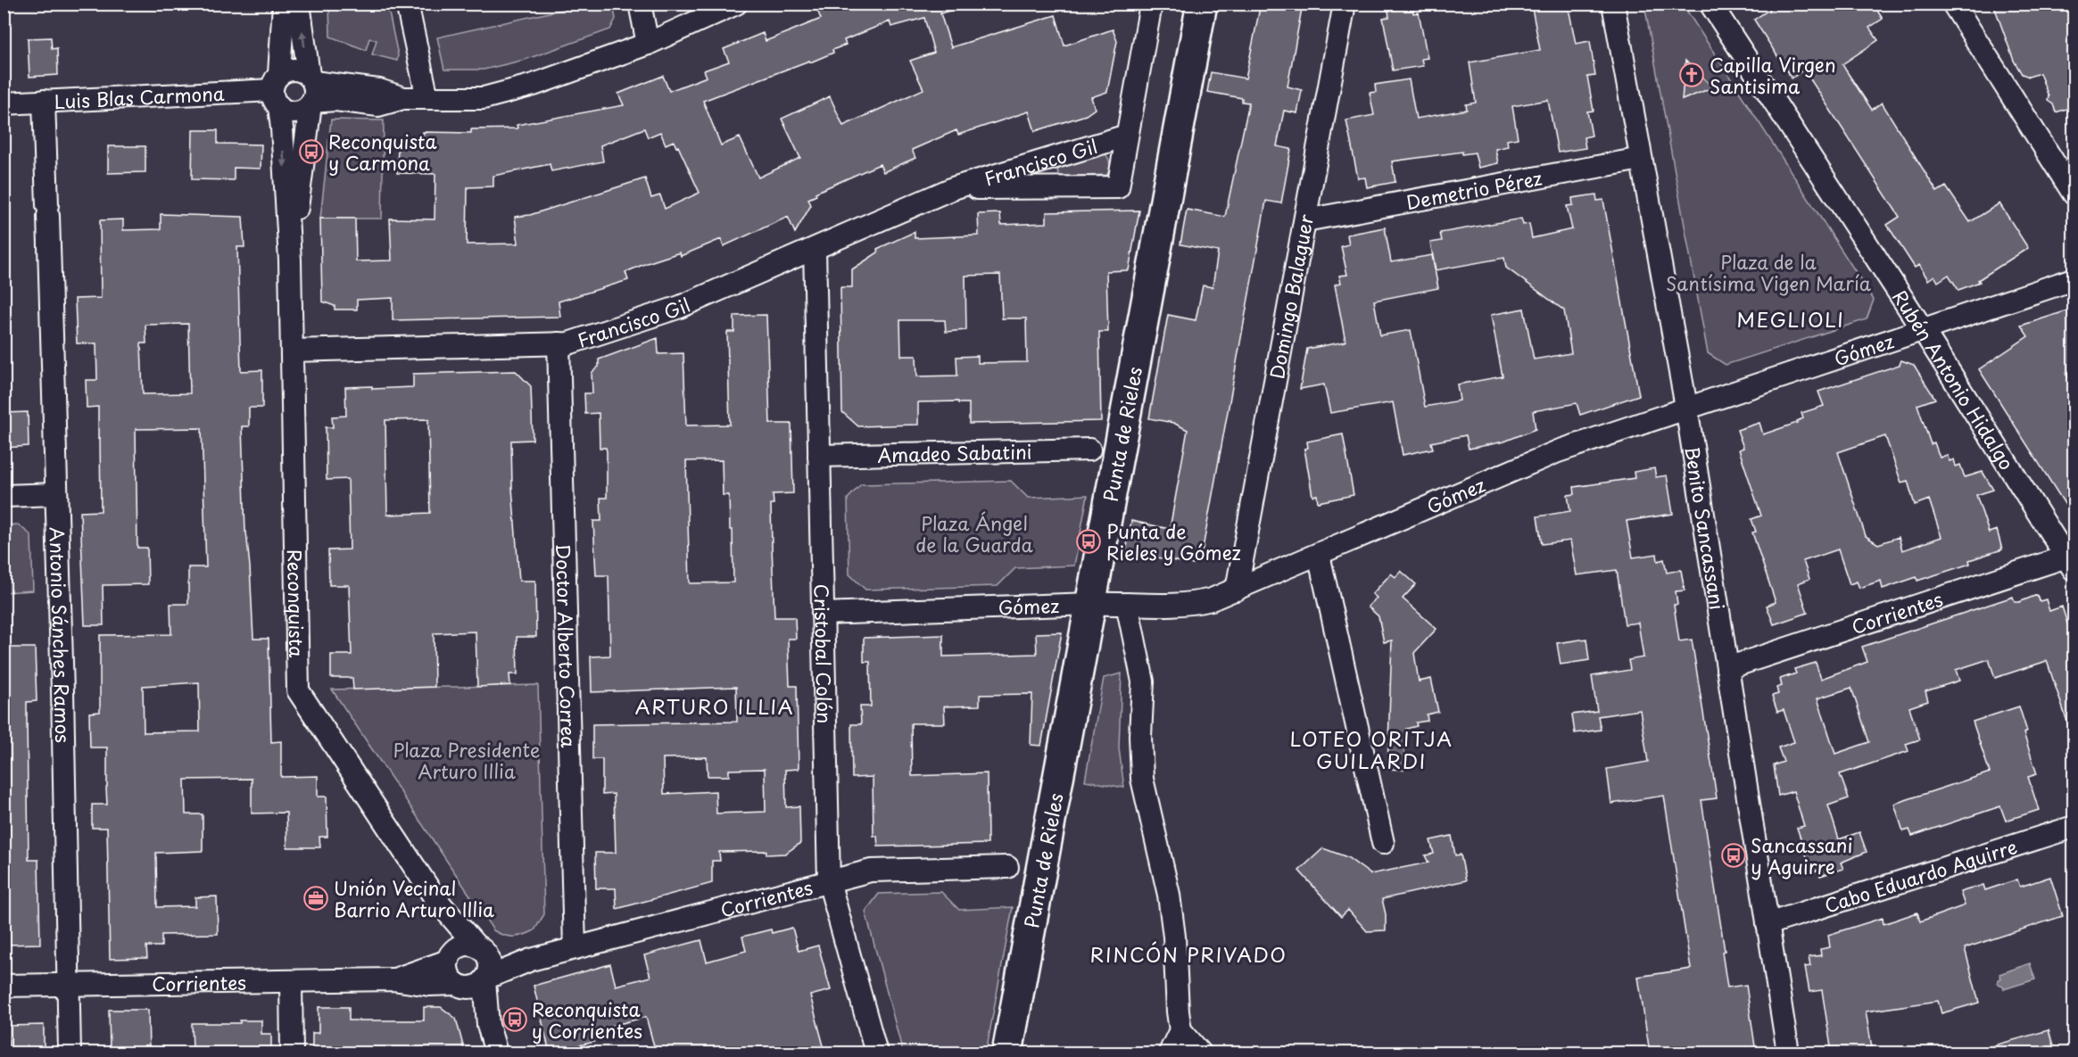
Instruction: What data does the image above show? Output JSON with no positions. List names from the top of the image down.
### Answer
{
  "streets": {
    "street": [
      "Luis Blas Carmona",
      "Francisco Gil",
      "Demetrio Pérez",
      "Domingo Balaguer",
      "Gómez",
      "Rubén Antonio Hidalgo",
      "Punta de Rieles",
      "Amadeo Sabatini",
      "Benito Sancassani",
      "Reconquista",
      "Corrientes",
      "Antonio Sánches Ramos",
      "Doctor Alberto Correa",
      "Cristobal Colón",
      "Cabo Eduardo Aguirre"
    ]
  },
  "crossings": [
    ["Luis Blas Carmona", "Reconquista"],
    ["Luis Blas Carmona", "Antonio Sánches Ramos"],
    ["Francisco Gil", "Reconquista"],
    ["Francisco Gil", "Doctor Alberto Correa"],
    ["Francisco Gil", "Cristobal Colón"],
    ["Demetrio Pérez", "Domingo Balaguer"],
    ["Demetrio Pérez", "Benito Sancassani"],
    ["Domingo Balaguer", "Gómez"],
    ["Gómez", "Rubén Antonio Hidalgo"],
    ["Gómez", "Punta de Rieles"],
    ["Gómez", "Benito Sancassani"],
    ["Gómez", "Cristobal Colón"],
    ["Rubén Antonio Hidalgo", "Corrientes"],
    ["Amadeo Sabatini", "Cristobal Colón"],
    ["Benito Sancassani", "Corrientes"],
    ["Benito Sancassani", "Cabo Eduardo Aguirre"],
    ["Reconquista", "Corrientes"],
    ["Corrientes", "Antonio Sánches Ramos"],
    ["Corrientes", "Doctor Alberto Correa"],
    ["Corrientes", "Cristobal Colón"]
  ],
  "districts": [
    "MEGLIOLI",
    "ARTURO ILLIA",
    "LOTEO ORITJA GUILARDI",
    "RINCÓN PRIVADO"
  ],
  "parks": ["Plaza de la Santísima Vigen María", "Plaza Ángel de la Guarda", "Plaza Presidente Arturo Illia"],
  "places": {
    "church": ["Capilla Virgen Santisima"],
    "bus stop": [
      "Reconquista y Carmona",
      "Punta de Rieles y Gómez",
      "Sancassani y Aguirre",
      "Reconquista y Corrientes"
    ],
    "office": ["Unión Vecinal Barrio Arturo Illia"]
  }
}
